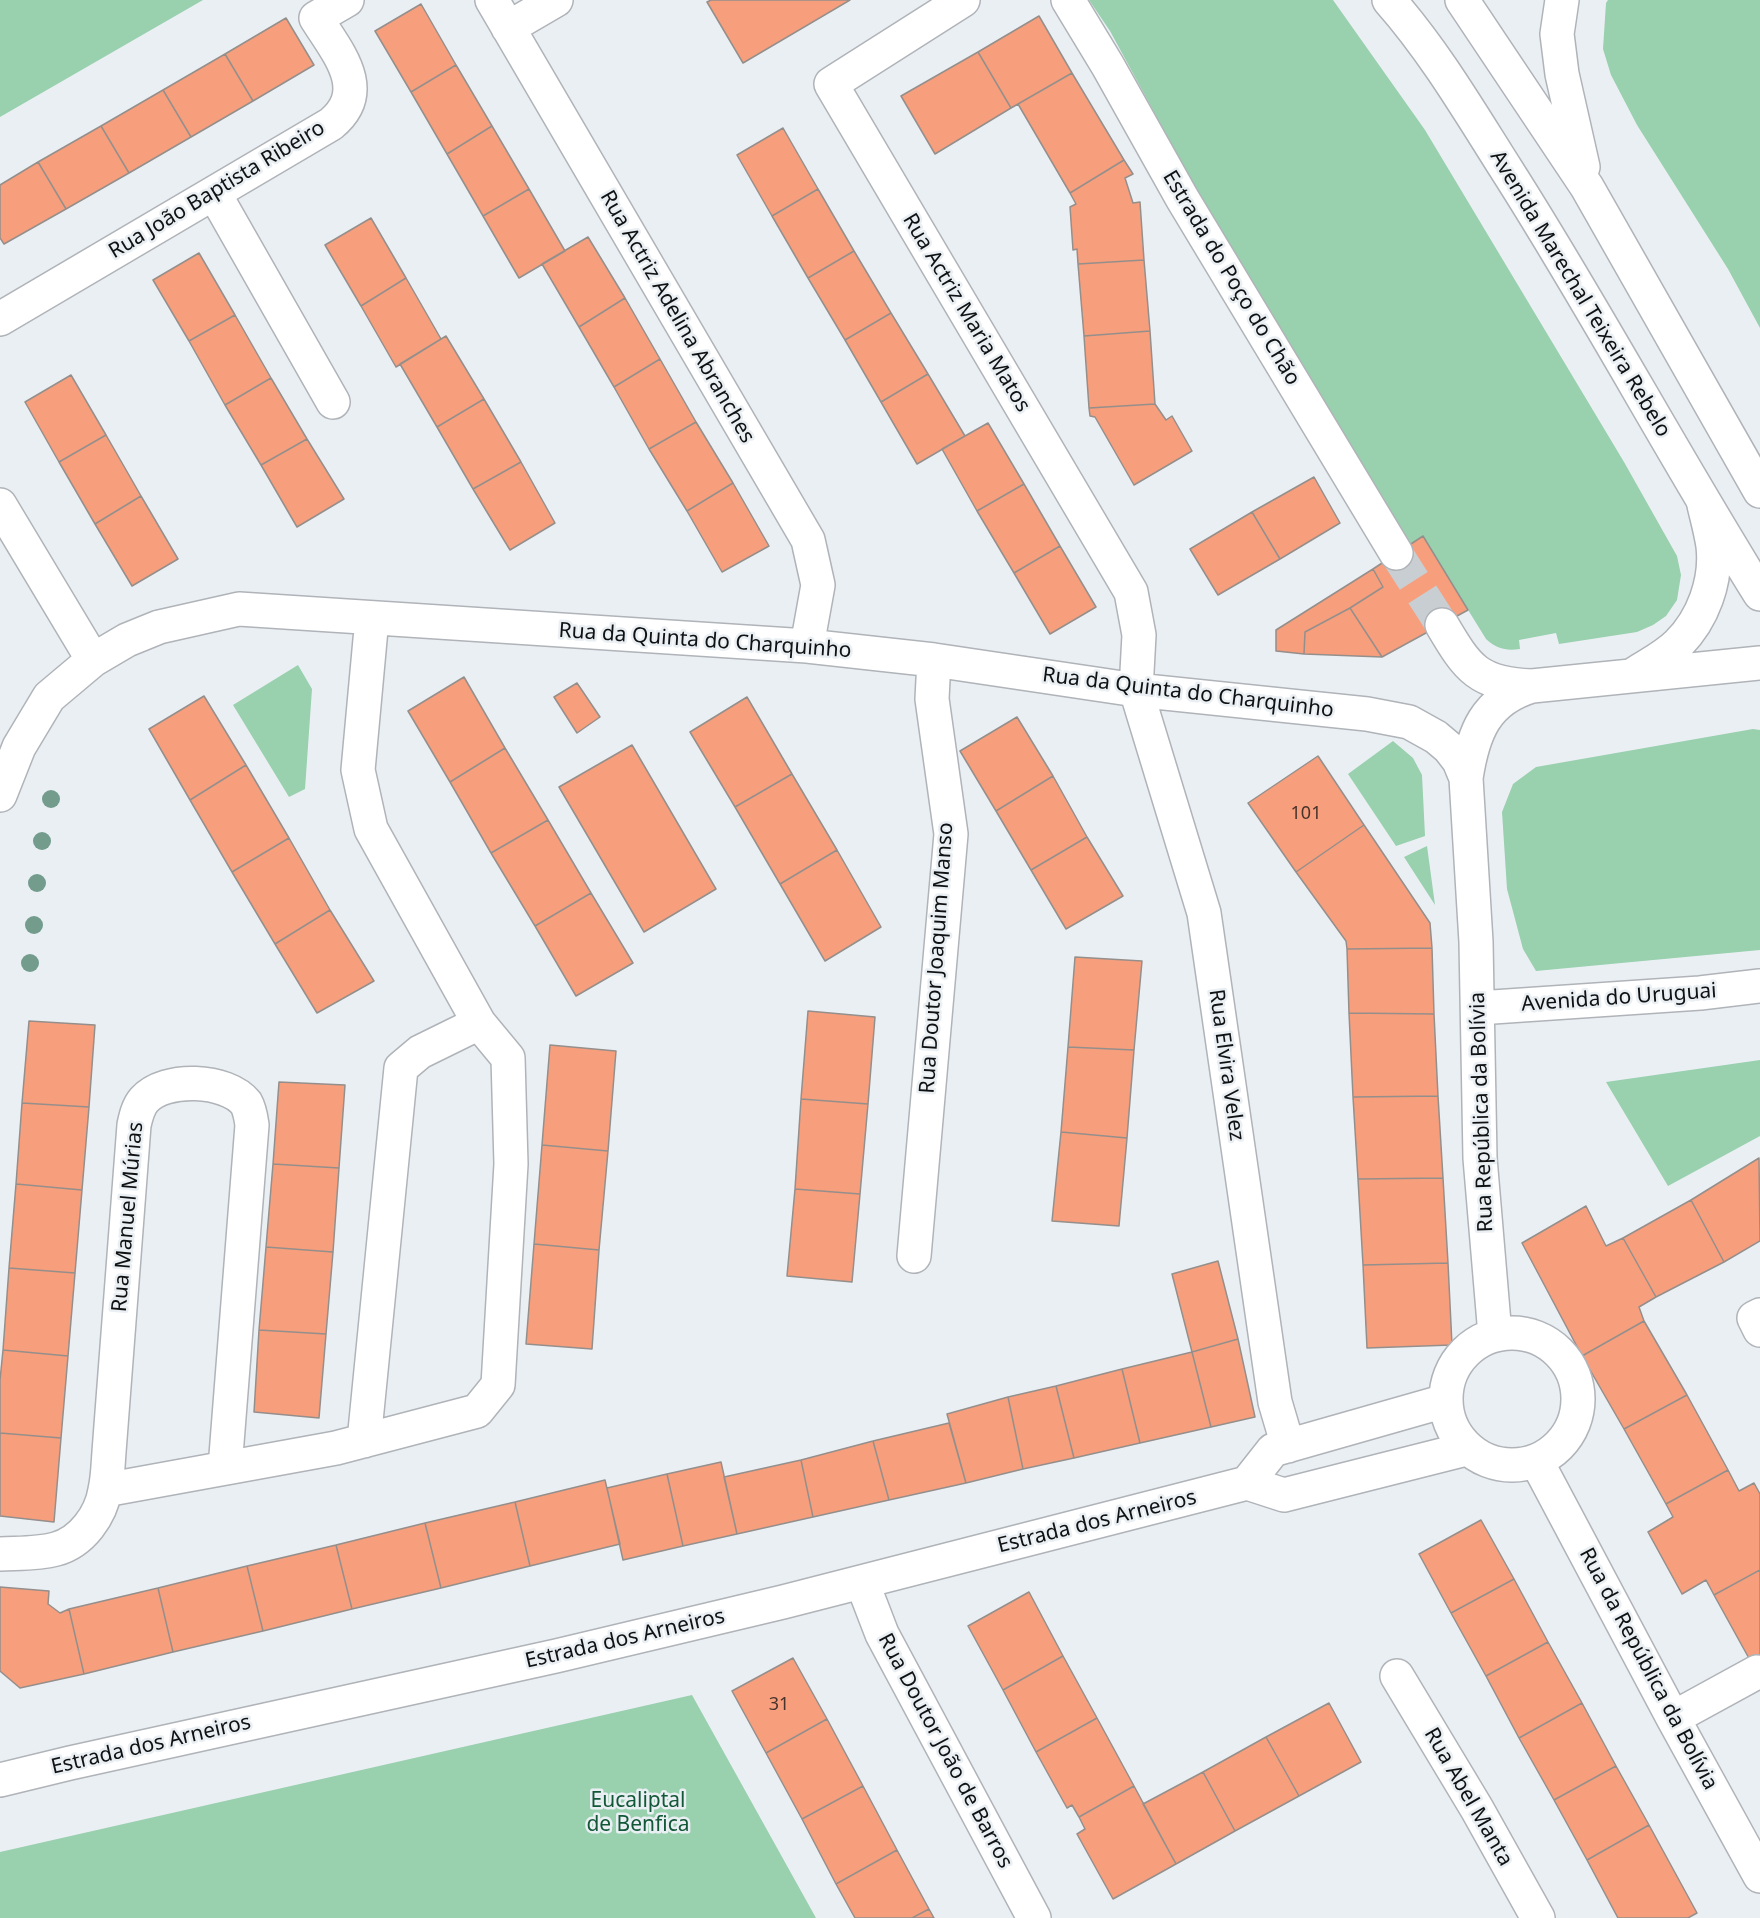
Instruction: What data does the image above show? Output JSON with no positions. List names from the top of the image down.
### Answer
{
  "streets": {
    "street": [
      "Rua João Baptista Ribeiro",
      "Estrada do Poço do Chão",
      "Avenida Marechal Teixeira Rebelo",
      "Rua Actriz Maria Matos",
      "Rua Actriz Adelina Abranches",
      "Rua da Quinta do Charquinho",
      "Rua Doutor Joaquim Manso",
      "Avenida do Uruguai",
      "Rua Elvira Velez",
      "Rua República da Bolívia",
      "Rua Manuel Múrias",
      "Estrada dos Arneiros",
      "Rua da República da Bolívia",
      "Rua Doutor João de Barros",
      "Rua Abel Manta"
    ]
  },
  "crossings": [
    ["Rua Actriz Maria Matos", "Rua da Quinta do Charquinho"],
    ["Rua Actriz Maria Matos", "Rua Elvira Velez"],
    ["Rua Actriz Adelina Abranches", "Rua da Quinta do Charquinho"],
    ["Rua da Quinta do Charquinho", "Rua Doutor Joaquim Manso"],
    ["Rua da Quinta do Charquinho", "Rua Elvira Velez"],
    ["Rua da Quinta do Charquinho", "Rua República da Bolívia"],
    ["Avenida do Uruguai", "Rua República da Bolívia"],
    ["Rua República da Bolívia", "Rua da República da Bolívia"],
    ["Estrada dos Arneiros", "Rua Doutor João de Barros"]
  ],
  "parks": ["Eucaliptal de Benfica"],
  "house_numbers": ["101", "31"]
}
